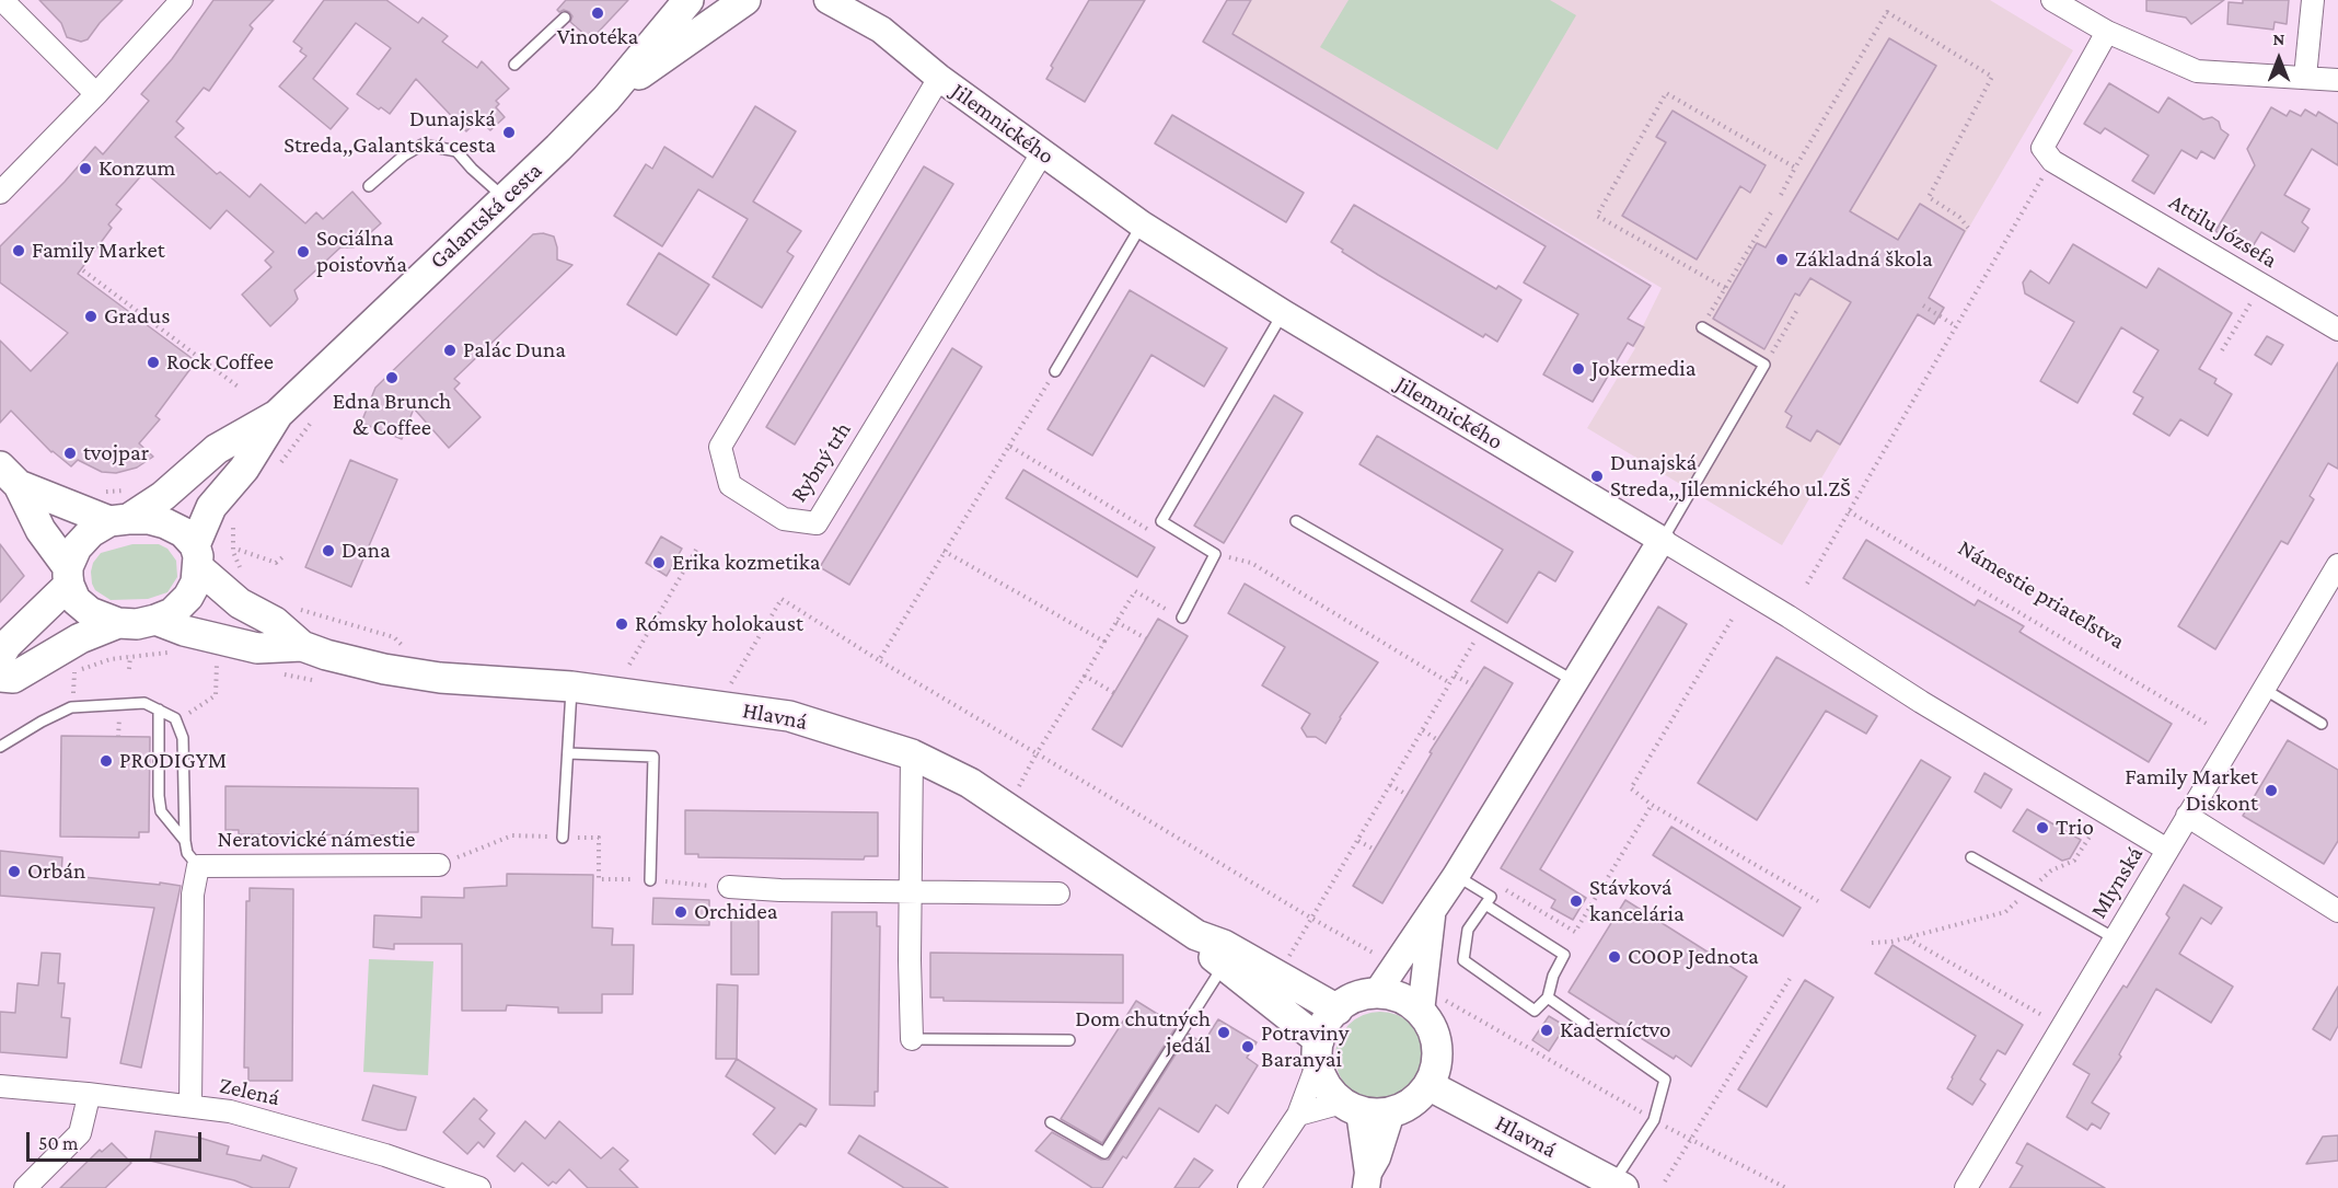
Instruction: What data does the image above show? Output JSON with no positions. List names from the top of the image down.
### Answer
{
  "streets": {
    "main road": ["Galantská cesta", "Hlavná"],
    "street": [
      "Jilemnického",
      "Attilu Józsefa",
      "Rybný trh",
      "Neratovické námestie",
      "Mlynská",
      "Zelená"
    ],
    "path": ["Námestie priateľstva"]
  },
  "crossings": [
    ["Jilemnického", "Rybný trh"],
    ["Jilemnického", "Mlynská"],
    ["Neratovické námestie", "Zelená"]
  ],
  "places": [
    "Vinotéka",
    "Dunajská Streda,,Galantská cesta",
    "Konzum",
    "Family Market",
    "Sociálna poisťovňa",
    "Základná škola",
    "Gradus",
    "Palác Duna",
    "Rock Coffee",
    "Jokermedia",
    "Edna Brunch & Coffee",
    "tvojpar",
    "Dunajská Streda,,Jilemnického ul.ZŠ",
    "Dana",
    "Erika kozmetika",
    "Rómsky holokaust",
    "PRODIGYM",
    "Family Market Diskont",
    "Trio",
    "Orbán",
    "Stávková kancelária",
    "Orchidea",
    "COOP Jednota",
    "Kaderníctvo",
    "Dom chutných jedál",
    "Potraviny Baranyai"
  ],
  "scale_bar": "50 m",
  "north": "top"
}
